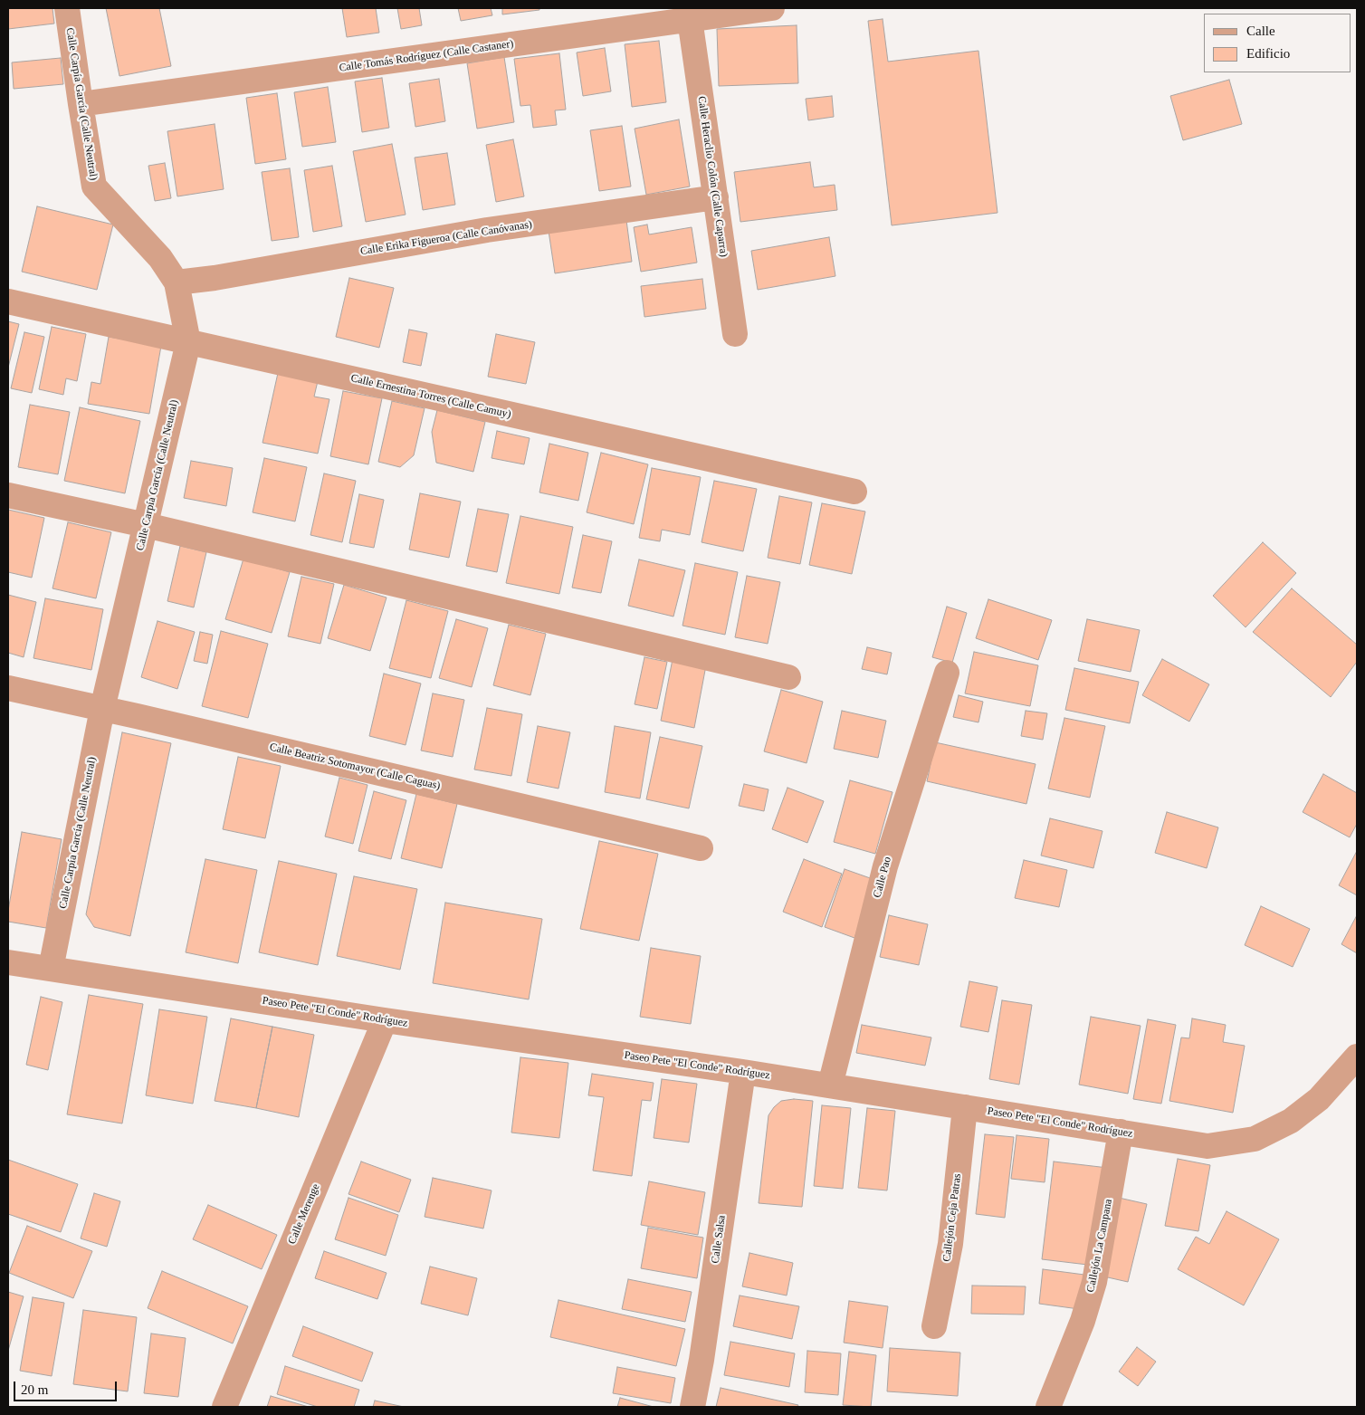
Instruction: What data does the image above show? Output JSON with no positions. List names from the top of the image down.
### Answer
{
  "streets": {
    "street": [
      "Calle Tomás Rodríguez (Calle Castaner)",
      "Calle Carpía García (Calle Neutral)",
      "Calle Heraclio Colón (Calle Caparra)",
      "Calle Erika Figueroa (Calle Canóvanas)",
      "Calle Ernestina Torres (Calle Camuy)",
      "Calle Beatriz Sotomayor (Calle Caguas)",
      "Calle Pao",
      "Paseo Pete \"El Conde\" Rodríguez",
      "Calle Merenge",
      "Callejón Ceja Patras",
      "Calle Salsa",
      "Callejón La Campana"
    ]
  },
  "crossings": [
    ["Calle Tomás Rodríguez (Calle Castaner)", "Calle Carpía García (Calle Neutral)"],
    ["Calle Tomás Rodríguez (Calle Castaner)", "Calle Heraclio Colón (Calle Caparra)"],
    ["Calle Carpía García (Calle Neutral)", "Calle Erika Figueroa (Calle Canóvanas)"],
    ["Calle Carpía García (Calle Neutral)", "Calle Ernestina Torres (Calle Camuy)"],
    ["Calle Carpía García (Calle Neutral)", "Calle Beatriz Sotomayor (Calle Caguas)"],
    ["Calle Carpía García (Calle Neutral)", "Paseo Pete \"El Conde\" Rodríguez"],
    ["Calle Heraclio Colón (Calle Caparra)", "Calle Erika Figueroa (Calle Canóvanas)"],
    ["Calle Pao", "Paseo Pete \"El Conde\" Rodríguez"],
    ["Paseo Pete \"El Conde\" Rodríguez", "Calle Merenge"],
    ["Paseo Pete \"El Conde\" Rodríguez", "Callejón Ceja Patras"],
    ["Paseo Pete \"El Conde\" Rodríguez", "Calle Salsa"],
    ["Paseo Pete \"El Conde\" Rodríguez", "Callejón La Campana"]
  ],
  "legend": ["Calle", "Edificio"],
  "scale_bar": "20 m"
}
